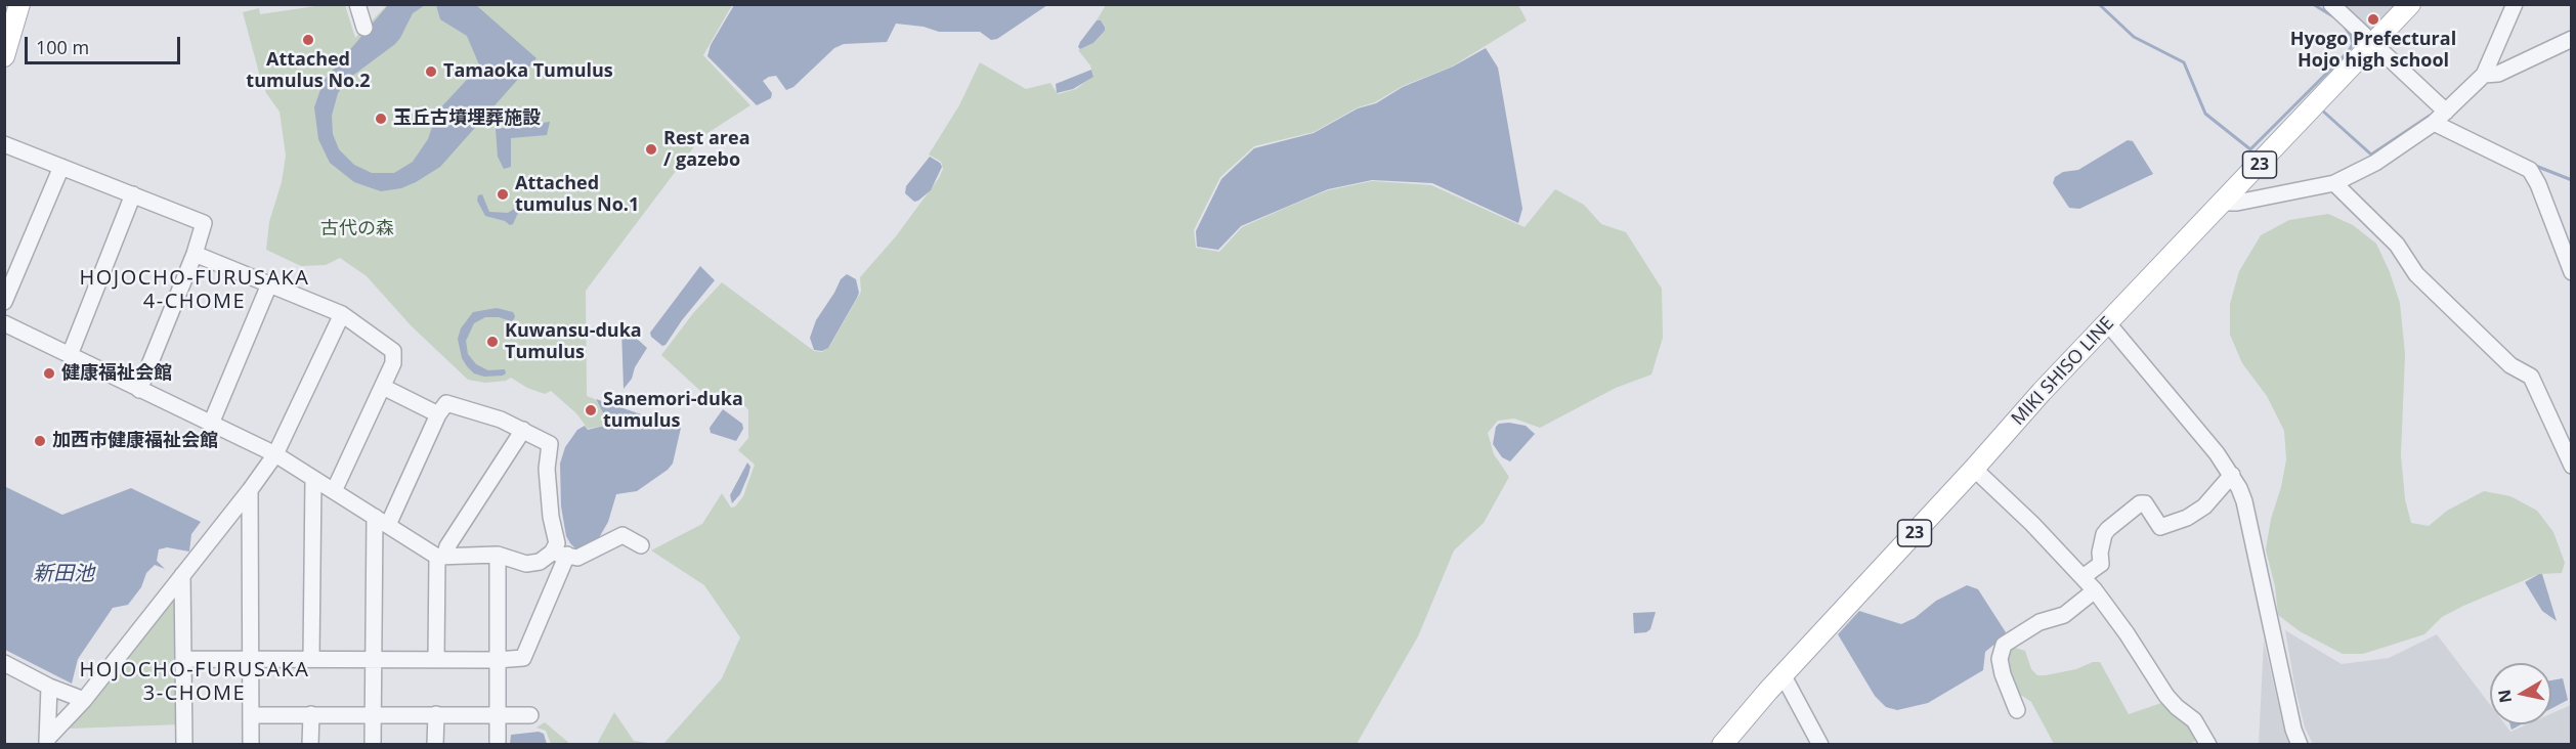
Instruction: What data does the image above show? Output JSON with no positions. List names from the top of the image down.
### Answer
{
  "streets": {
    "main road": ["23", "MIKI SHISO LINE"]
  },
  "districts": ["HOJOCHO-FURUSAKA 4-CHOME", "HOJOCHO-FURUSAKA 3-CHOME"],
  "water": ["新田池"],
  "parks": ["古代の森"],
  "places": [
    "Hyogo Prefectural Hojo high school",
    "Attached tumulus No.2",
    "Tamaoka Tumulus",
    "玉丘古墳埋葬施設",
    "Rest area / gazebo",
    "Attached tumulus No.1",
    "Kuwansu-duka Tumulus",
    "健康福祉会館",
    "Sanemori-duka tumulus",
    "加西市健康福祉会館"
  ],
  "scale_bar": "100 m",
  "north": "left"
}
